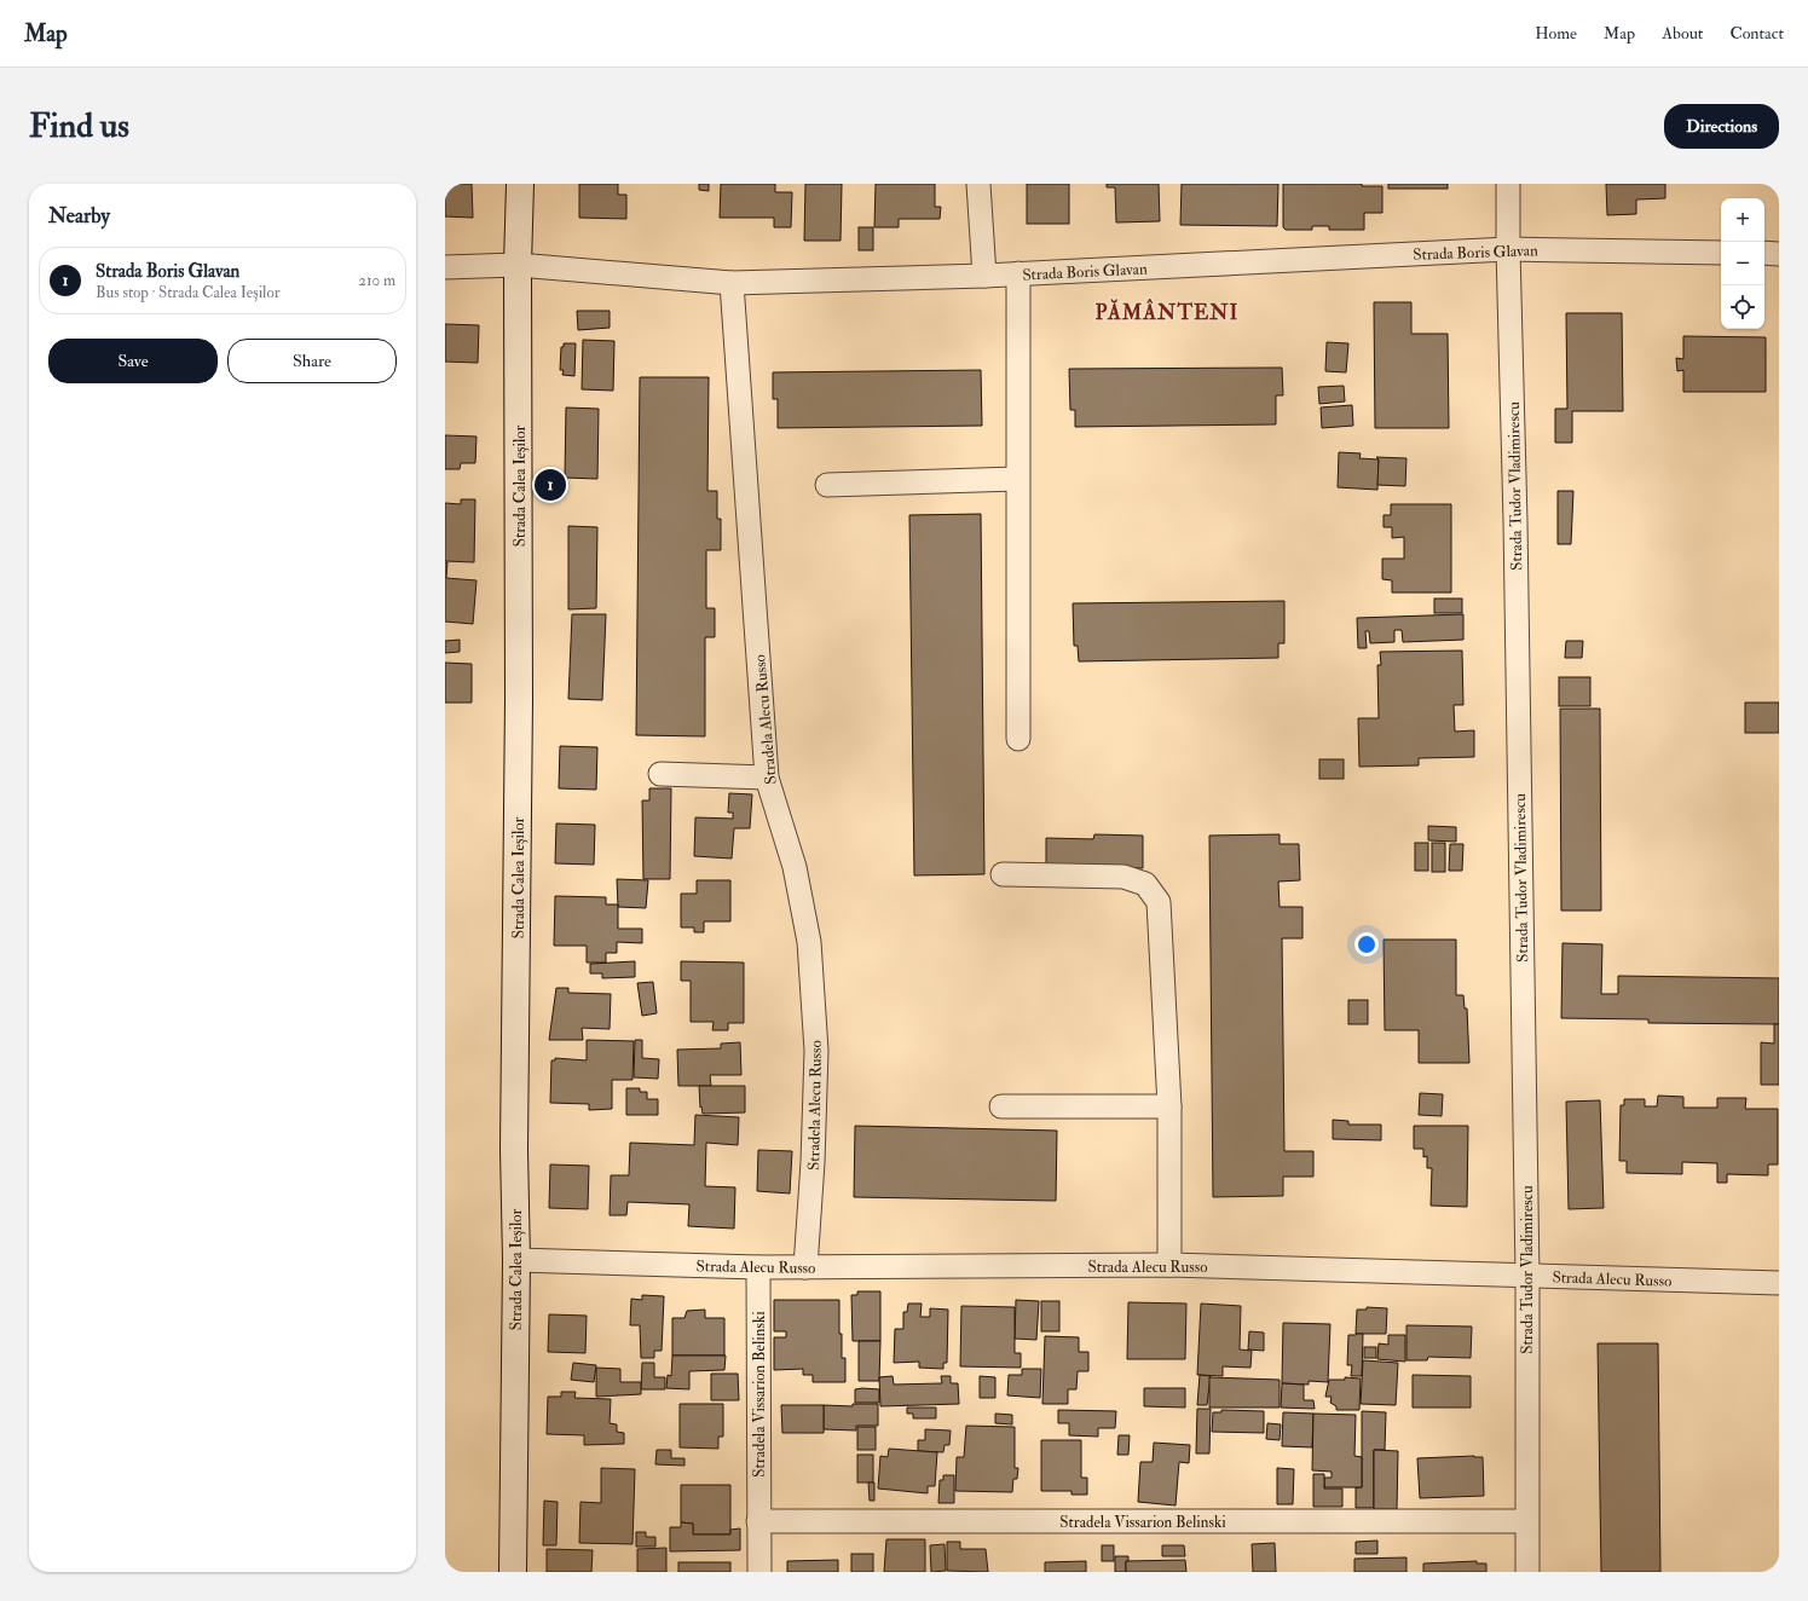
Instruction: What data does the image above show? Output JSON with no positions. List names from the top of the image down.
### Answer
{
  "streets": {
    "street": [
      "Strada Boris Glavan",
      "Strada Calea Ieșilor",
      "Strada Tudor Vladimirescu",
      "Stradela Alecu Russo",
      "Strada Alecu Russo",
      "Stradela Vissarion Belinski"
    ]
  },
  "crossings": [
    ["Strada Boris Glavan", "Strada Calea Ieșilor"],
    ["Strada Boris Glavan", "Strada Tudor Vladimirescu"],
    ["Strada Boris Glavan", "Stradela Alecu Russo"],
    ["Strada Calea Ieșilor", "Strada Alecu Russo"],
    ["Strada Tudor Vladimirescu", "Strada Alecu Russo"],
    ["Strada Tudor Vladimirescu", "Stradela Vissarion Belinski"],
    ["Stradela Alecu Russo", "Strada Alecu Russo"],
    ["Strada Alecu Russo", "Stradela Vissarion Belinski"]
  ],
  "districts": ["PĂMÂNTENI"],
  "page": {
    "header": "Map",
    "nav": [
      "Home",
      "Map",
      "About",
      "Contact"
    ],
    "buttons": [
      "Directions",
      ["Save", "Share"]
    ],
    "title": "Find us",
    "heading": "Nearby",
    "map_buttons": ["+", "−"],
    "list": [
      {
        "mark": "1",
        "name": "Strada Boris Glavan",
        "note": "Bus stop · Strada Calea Ieșilor",
        "value": "210 m"
      }
    ],
    "pins": "1"
  }
}
